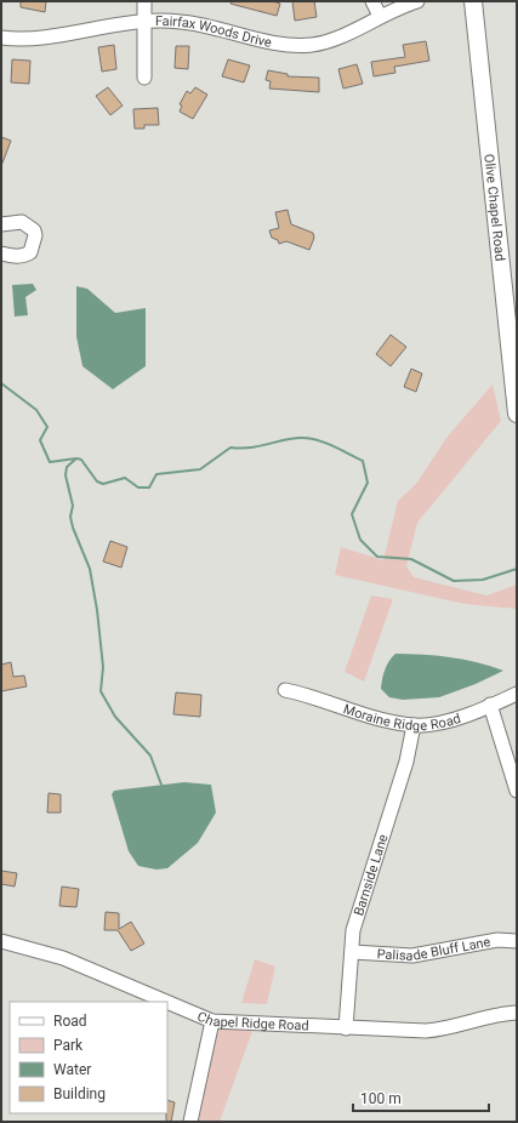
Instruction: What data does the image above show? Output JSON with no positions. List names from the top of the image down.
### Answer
{
  "streets": {
    "main road": ["Olive Chapel Road"],
    "street": [
      "Fairfax Woods Drive",
      "Moraine Ridge Road",
      "Barnside Lane",
      "Palisade Bluff Lane",
      "Chapel Ridge Road"
    ]
  },
  "crossings": [
    ["Moraine Ridge Road", "Barnside Lane"],
    ["Barnside Lane", "Palisade Bluff Lane"],
    ["Barnside Lane", "Chapel Ridge Road"]
  ],
  "legend": [
    "Road",
    "Park",
    "Water",
    "Building"
  ],
  "scale_bar": "100 m"
}
